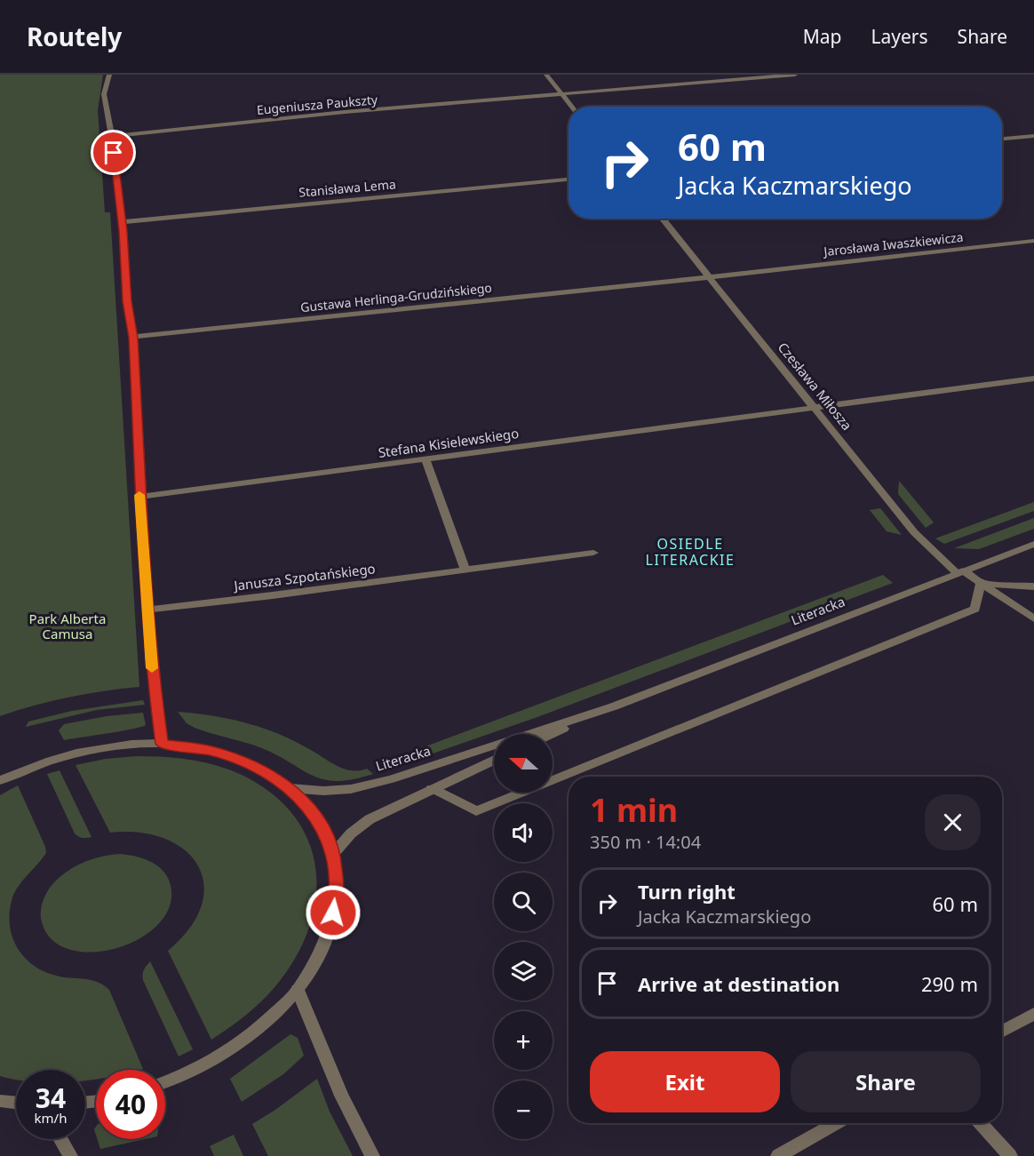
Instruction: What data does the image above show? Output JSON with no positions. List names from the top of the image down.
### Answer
{
  "streets": {
    "street": [
      "Eugeniusza Paukszty",
      "Stanisława Lema",
      "Jarosława Iwaszkiewicza",
      "Gustawa Herlinga-Grudzińskiego",
      "Czesława Miłosza",
      "Stefana Kisielewskiego",
      "Janusza Szpotańskiego",
      "Literacka"
    ]
  },
  "crossings": [
    ["Jarosława Iwaszkiewicza", "Gustawa Herlinga-Grudzińskiego"],
    ["Jarosława Iwaszkiewicza", "Czesława Miłosza"],
    ["Gustawa Herlinga-Grudzińskiego", "Czesława Miłosza"],
    ["Czesława Miłosza", "Stefana Kisielewskiego"],
    ["Czesława Miłosza", "Literacka"]
  ],
  "districts": ["OSIEDLE LITERACKIE"],
  "parks": ["Park Alberta Camusa"],
  "north": "left",
  "page": {
    "header": "Routely",
    "nav": ["Map", "Layers", "Share"],
    "turn": ["60 m", "Jacka Kaczmarskiego"],
    "map_buttons": ["+", "−"],
    "heading": ["1 min", "350 m · 14:04"],
    "list": [
      {
        "name": "Turn right",
        "note": "Jacka Kaczmarskiego",
        "value": "60 m"
      },
      {
        "name": "Arrive at destination",
        "value": "290 m"
      }
    ],
    "buttons": ["Exit", "Share"],
    "speed": "34 km/h",
    "limit": "40"
  }
}
